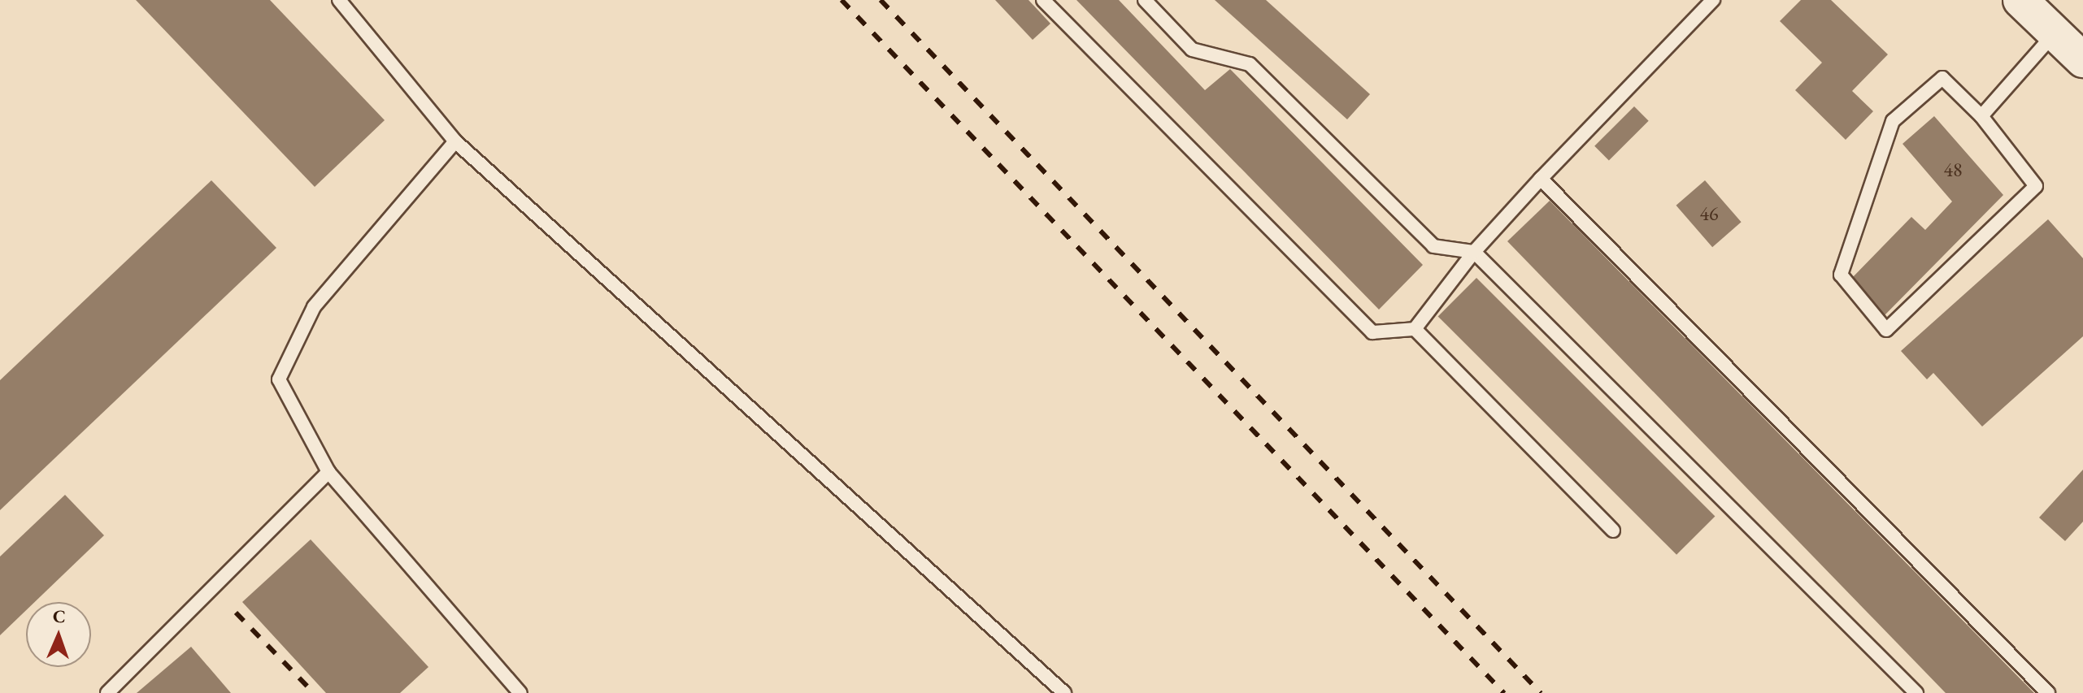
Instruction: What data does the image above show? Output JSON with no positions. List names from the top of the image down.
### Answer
{
  "house_numbers": ["48", "46"],
  "north": "top"
}
